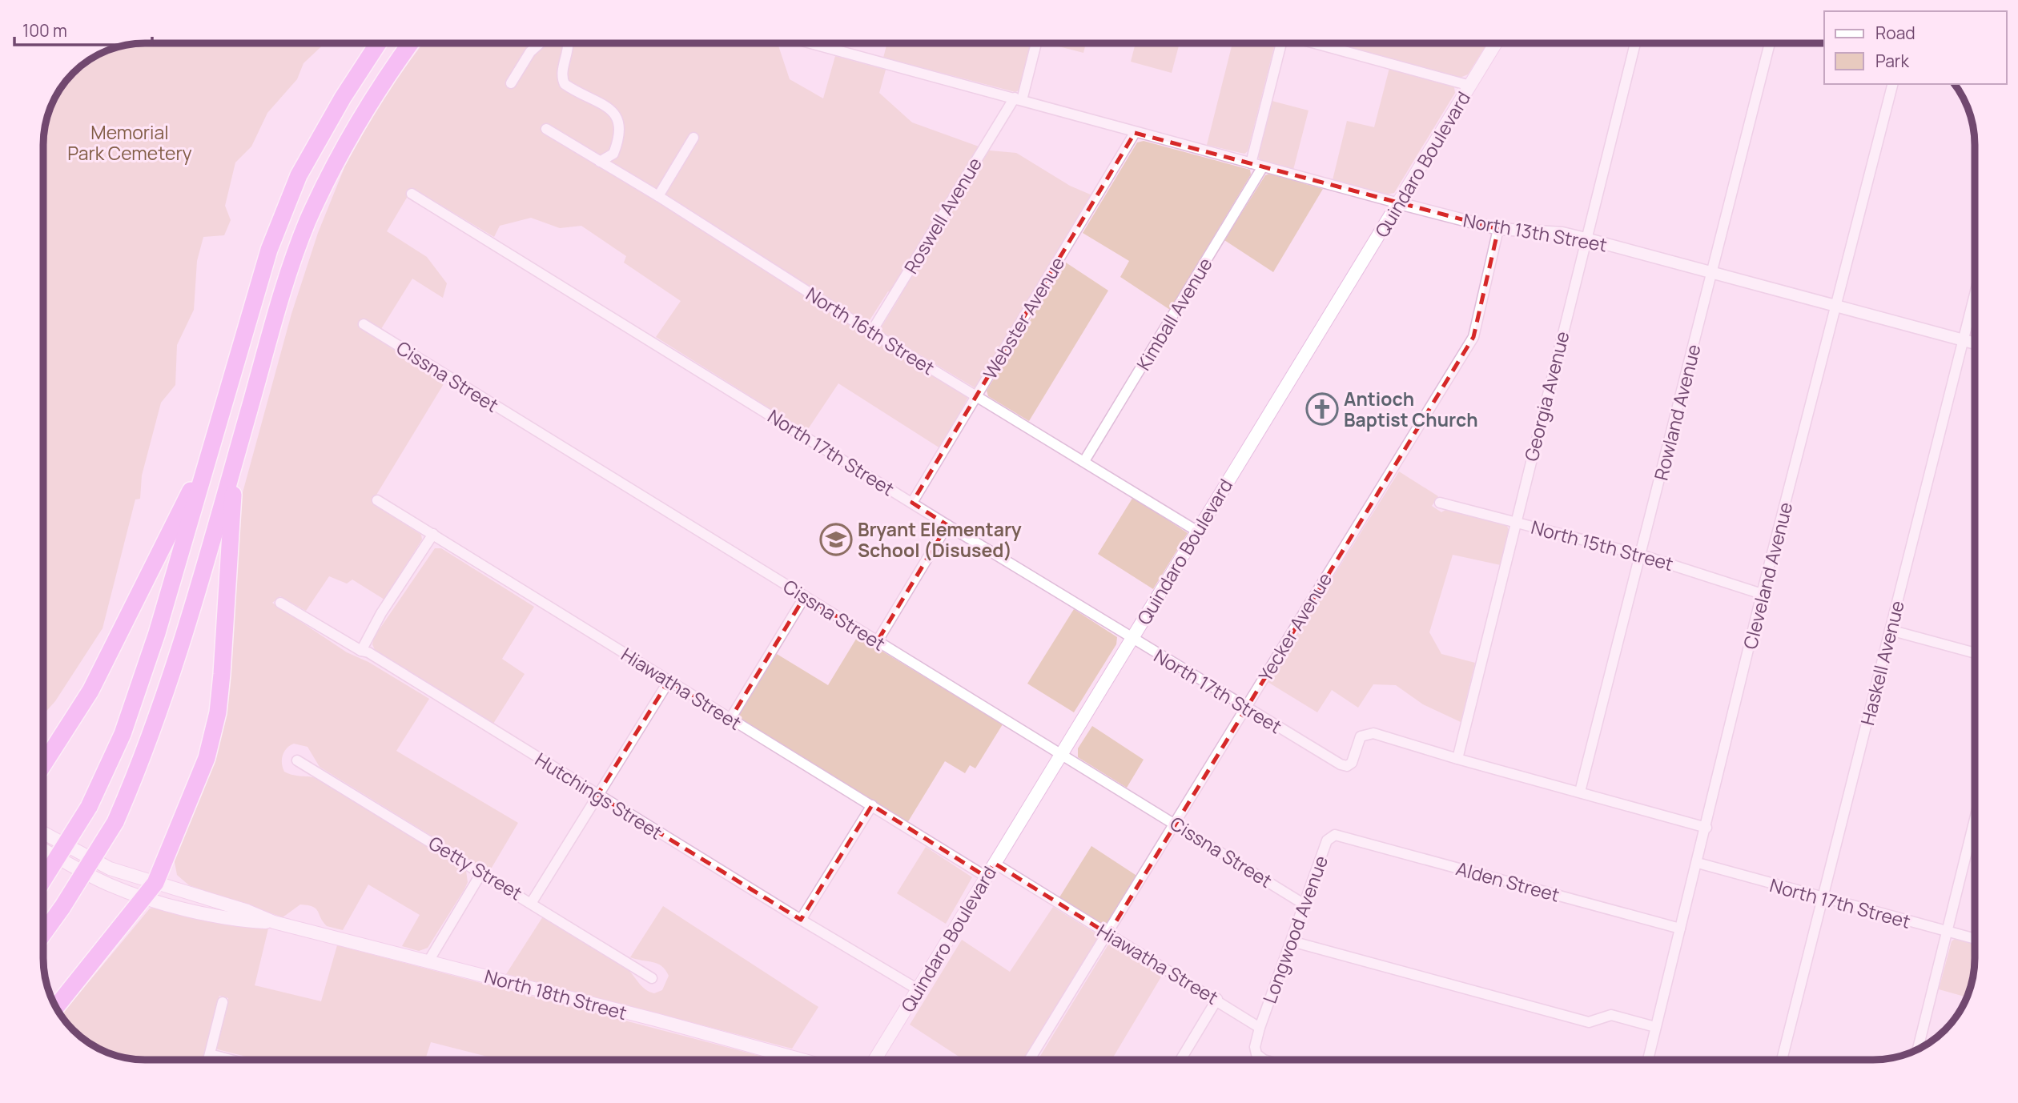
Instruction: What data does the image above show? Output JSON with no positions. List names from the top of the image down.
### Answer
{
  "streets": {
    "main road": ["Quindaro Boulevard", "North 18th Street"],
    "street": [
      "Roswell Avenue",
      "North 13th Street",
      "Kimball Avenue",
      "Webster Avenue",
      "North 16th Street",
      "Cissna Street",
      "Georgia Avenue",
      "Rowland Avenue",
      "North 17th Street",
      "North 15th Street",
      "Cleveland Avenue",
      "Yecker Avenue",
      "Haskell Avenue",
      "Hiawatha Street",
      "Hutchings Street",
      "Getty Street",
      "Alden Street",
      "Longwood Avenue"
    ]
  },
  "crossings": [
    ["Quindaro Boulevard", "North 13th Street"],
    ["Quindaro Boulevard", "North 16th Street"],
    ["Quindaro Boulevard", "Cissna Street"],
    ["Quindaro Boulevard", "North 17th Street"],
    ["Quindaro Boulevard", "Hiawatha Street"],
    ["Quindaro Boulevard", "Hutchings Street"],
    ["Roswell Avenue", "North 13th Street"],
    ["Roswell Avenue", "North 16th Street"],
    ["North 13th Street", "Kimball Avenue"],
    ["North 13th Street", "Webster Avenue"],
    ["North 13th Street", "Georgia Avenue"],
    ["North 13th Street", "Rowland Avenue"],
    ["North 13th Street", "Cleveland Avenue"],
    ["North 13th Street", "Yecker Avenue"],
    ["North 13th Street", "Haskell Avenue"],
    ["Kimball Avenue", "North 16th Street"],
    ["Webster Avenue", "North 16th Street"],
    ["Webster Avenue", "North 17th Street"],
    ["Cissna Street", "Yecker Avenue"],
    ["Cissna Street", "Longwood Avenue"],
    ["Georgia Avenue", "North 17th Street"],
    ["Georgia Avenue", "North 15th Street"],
    ["Rowland Avenue", "North 17th Street"],
    ["Rowland Avenue", "North 15th Street"],
    ["North 17th Street", "Cleveland Avenue"],
    ["North 17th Street", "Yecker Avenue"],
    ["North 17th Street", "Haskell Avenue"],
    ["North 15th Street", "Cleveland Avenue"],
    ["Cleveland Avenue", "Alden Street"],
    ["Yecker Avenue", "Hiawatha Street"],
    ["Hiawatha Street", "Longwood Avenue"],
    ["Alden Street", "Longwood Avenue"]
  ],
  "parks": ["Memorial Park Cemetery"],
  "places": {
    "church": ["Antioch Baptist Church"],
    "school or university": ["Bryant Elementary School (Disused)"]
  },
  "legend": ["Road", "Park"],
  "scale_bar": "100 m"
}
